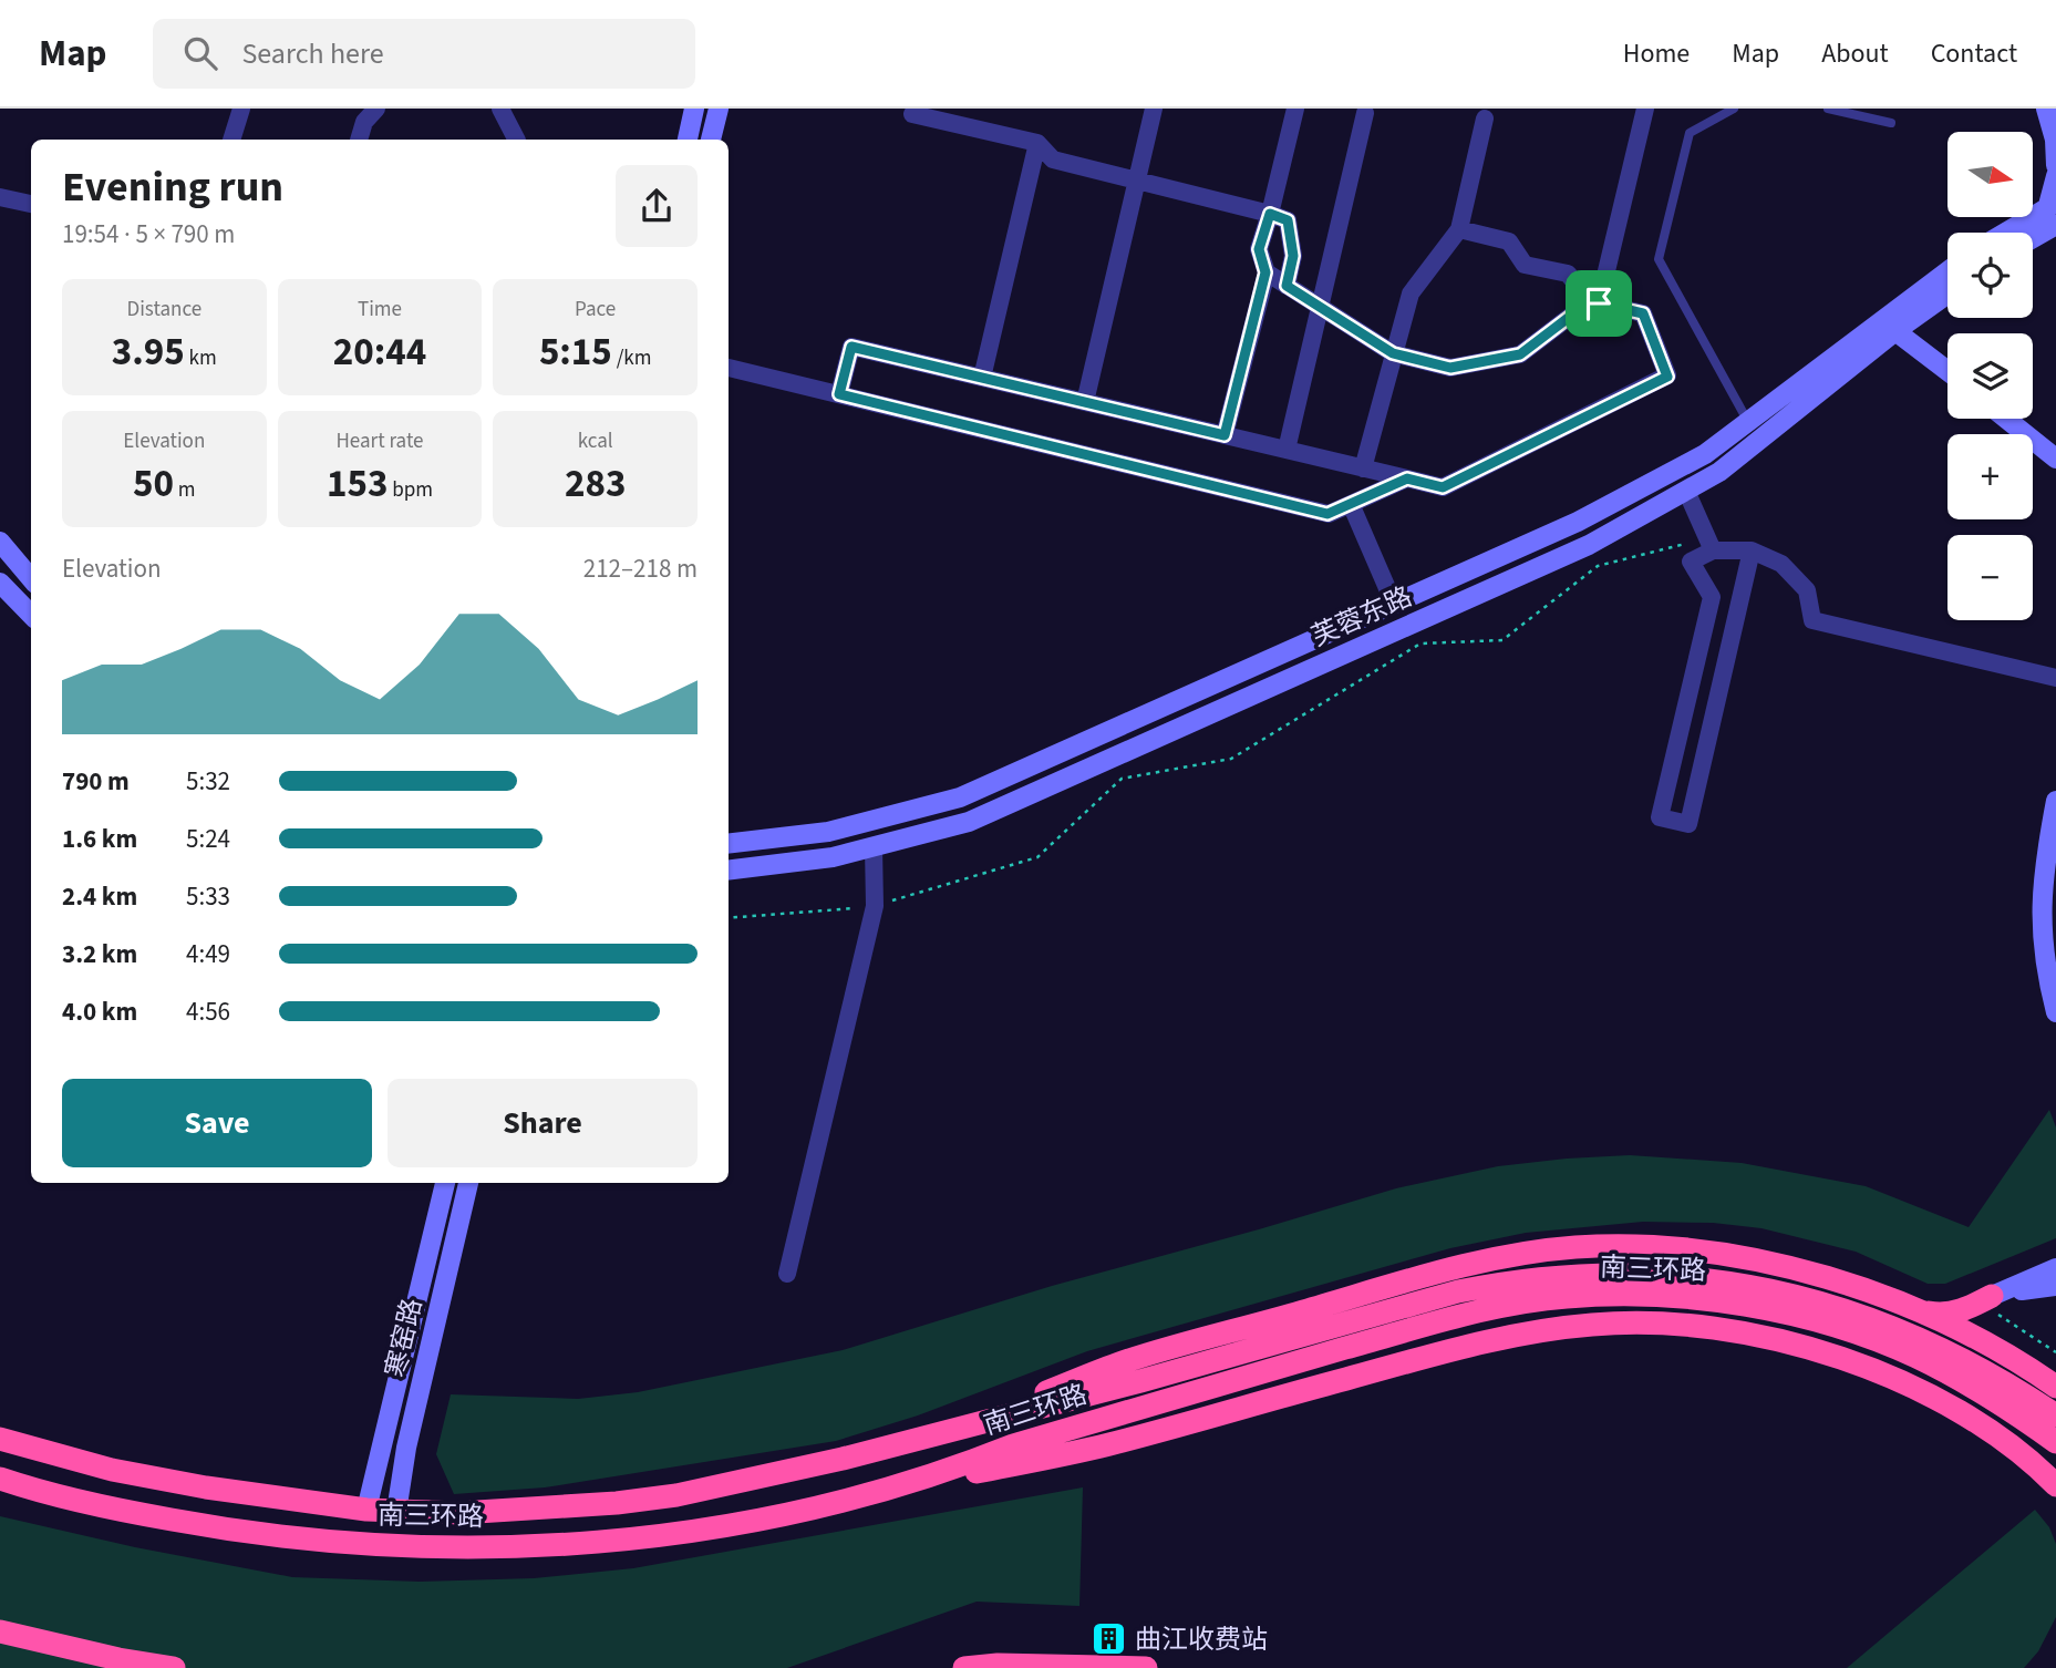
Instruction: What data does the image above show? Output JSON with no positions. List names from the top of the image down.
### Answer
{
  "streets": {
    "highway": ["南三环路"],
    "main road": ["芙蓉东路", "寒窑路"]
  },
  "crossings": [
    ["南三环路", "寒窑路"]
  ],
  "places": {
    "building": ["曲江收费站"]
  },
  "north": "right",
  "page": {
    "header": "Map",
    "search": "Search here",
    "nav": [
      "Home",
      "Map",
      "About",
      "Contact"
    ],
    "map_buttons": ["+", "−"],
    "heading": ["Evening run", "19:54 · 5 × 790 m"],
    "stats": [
      ["Distance", "3.95 km"],
      ["Time", "20:44"],
      ["Pace", "5:15 /km"],
      ["Elevation", "50 m"],
      ["Heart rate", "153 bpm"],
      ["kcal", "283"]
    ],
    "chart": ["Elevation", "212–218 m"],
    "list": [
      {
        "name": "790 m",
        "note": "5:32"
      },
      {
        "name": "1.6 km",
        "note": "5:24"
      },
      {
        "name": "2.4 km",
        "note": "5:33"
      },
      {
        "name": "3.2 km",
        "note": "4:49"
      },
      {
        "name": "4.0 km",
        "note": "4:56"
      }
    ],
    "buttons": ["Save", "Share"]
  }
}
